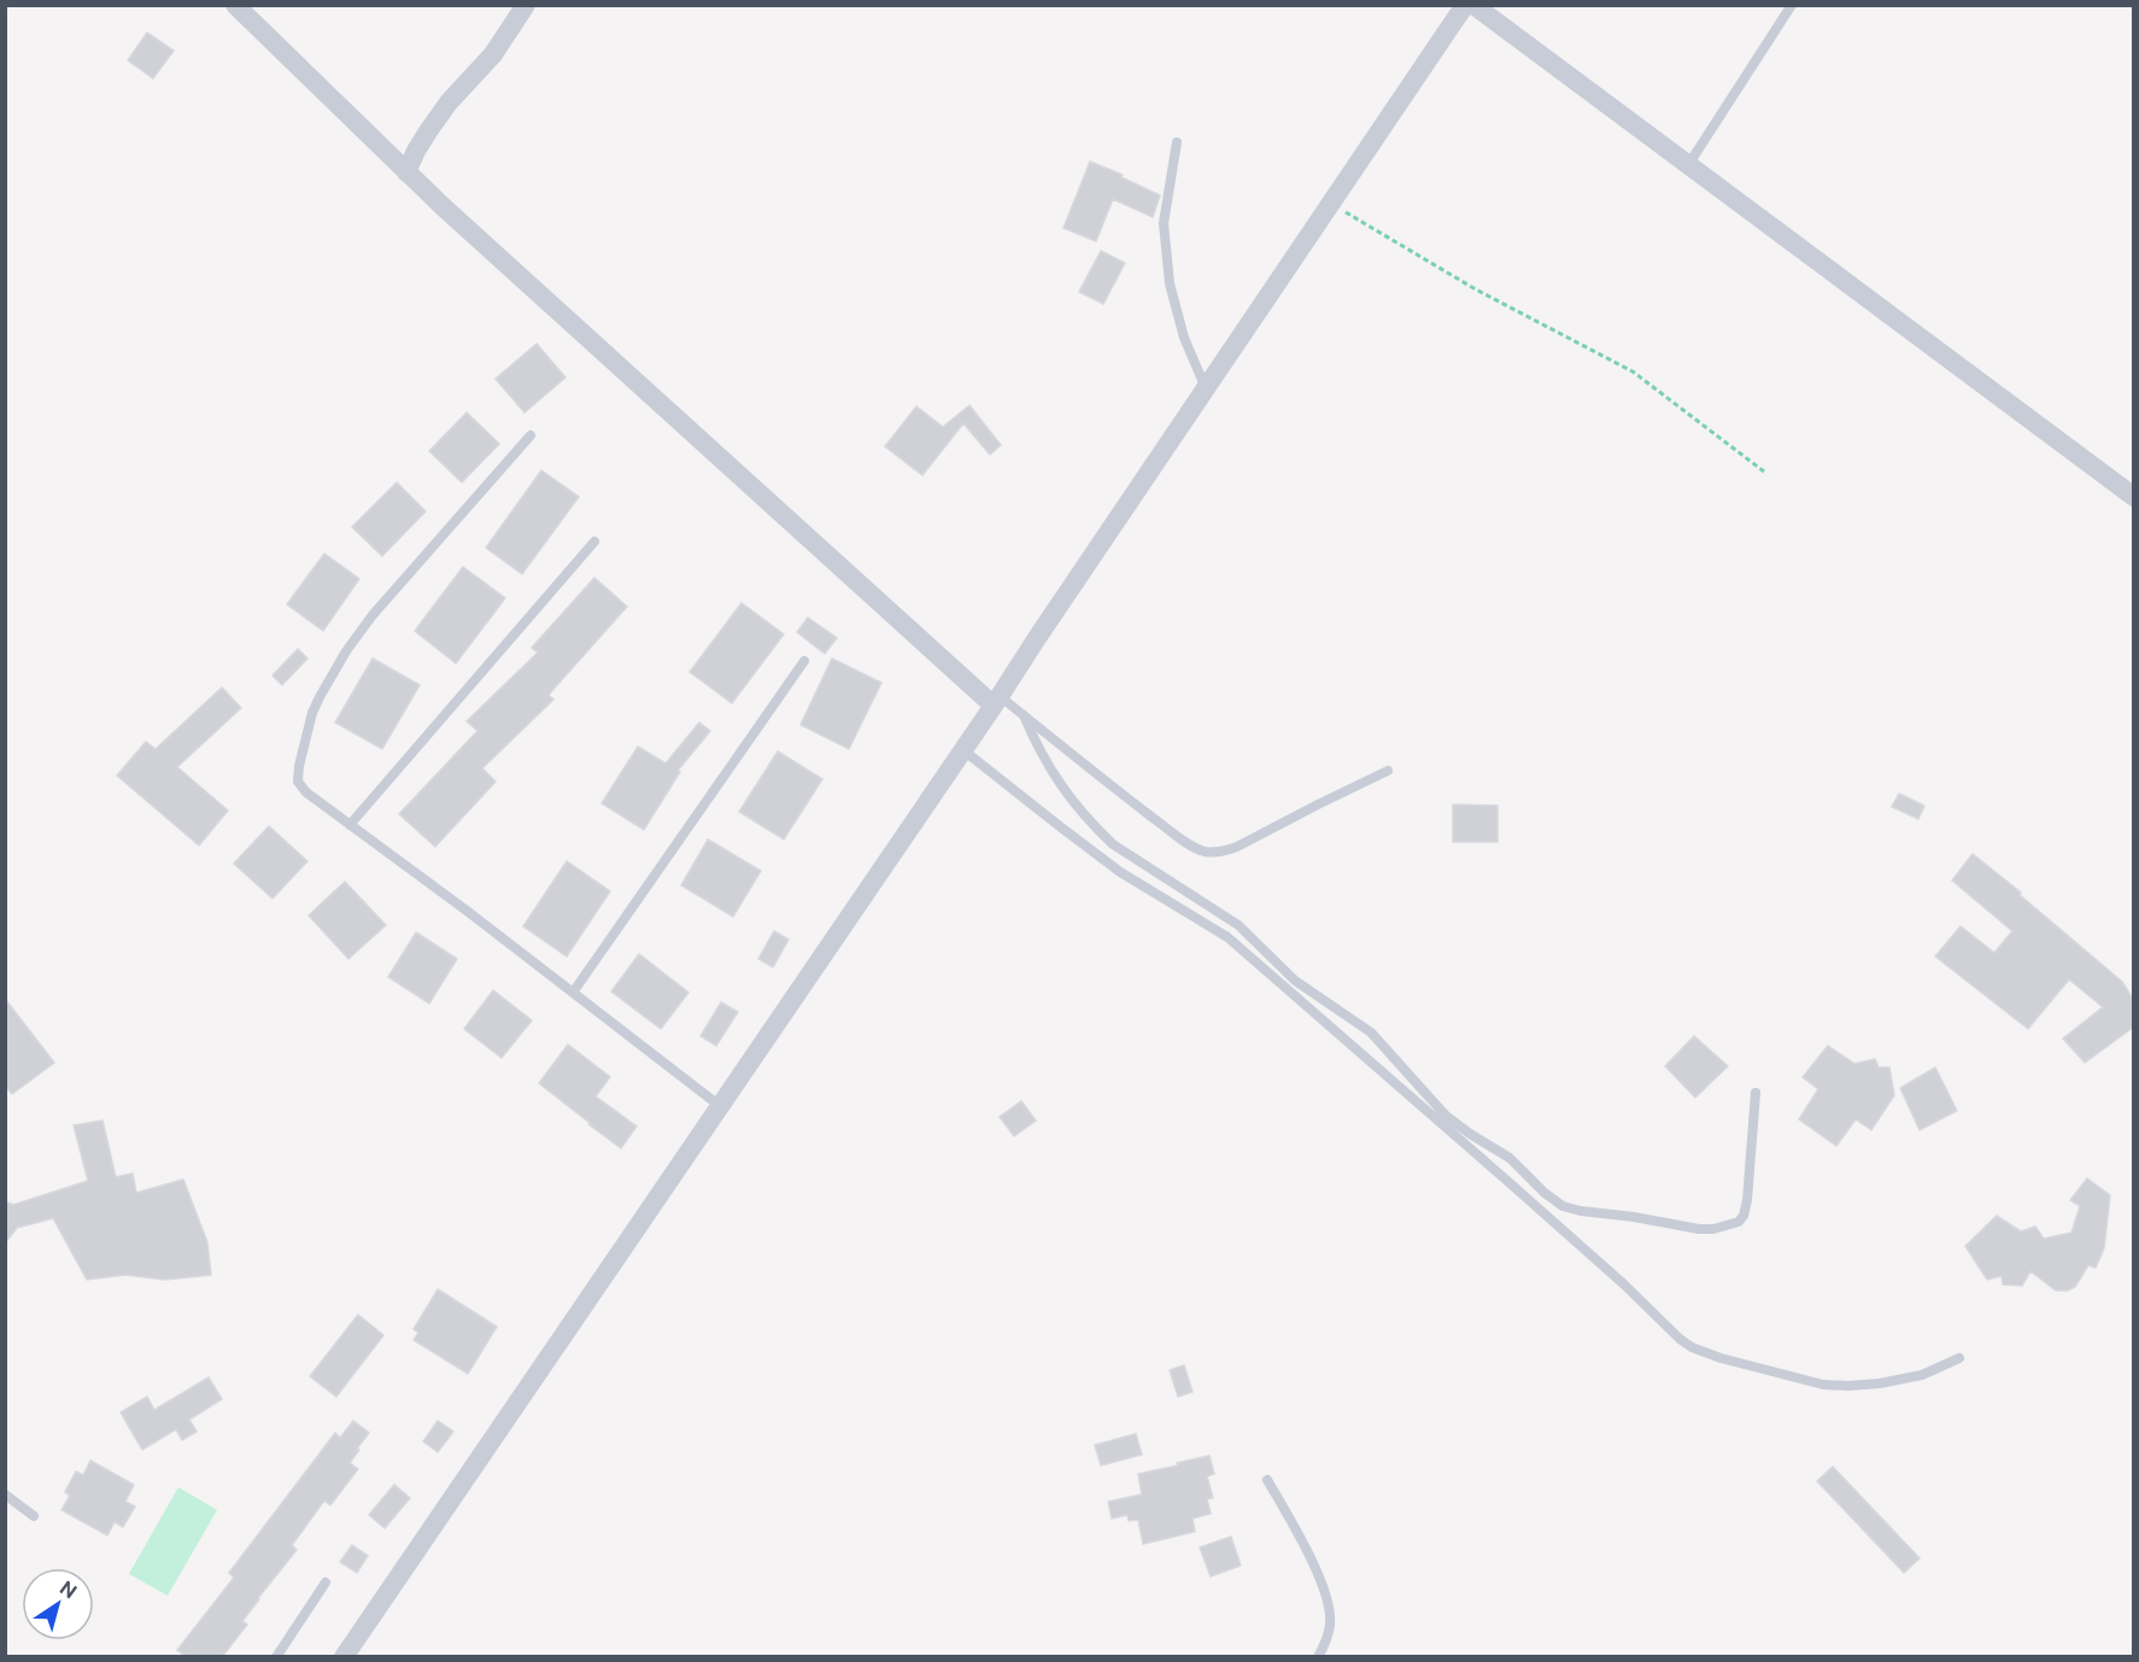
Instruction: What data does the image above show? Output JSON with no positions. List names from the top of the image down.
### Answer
{
  "north": "top right"
}
